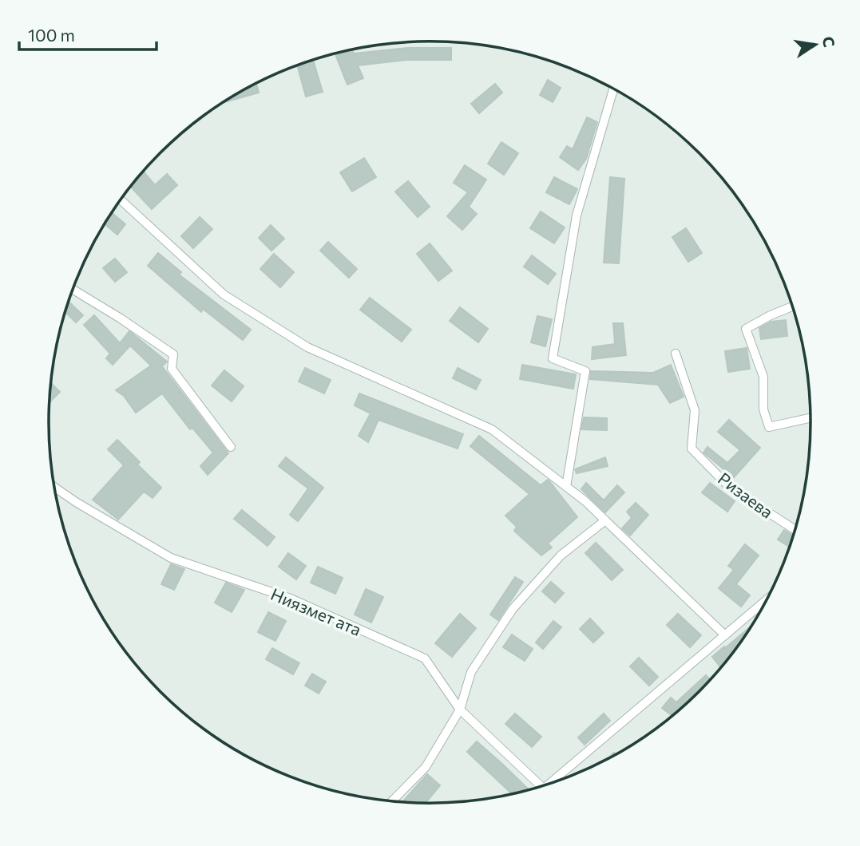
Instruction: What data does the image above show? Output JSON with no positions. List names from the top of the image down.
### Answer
{
  "streets": {
    "street": ["Ризаева", "Ниязмет ата"]
  },
  "scale_bar": "100 m",
  "north": "right"
}
